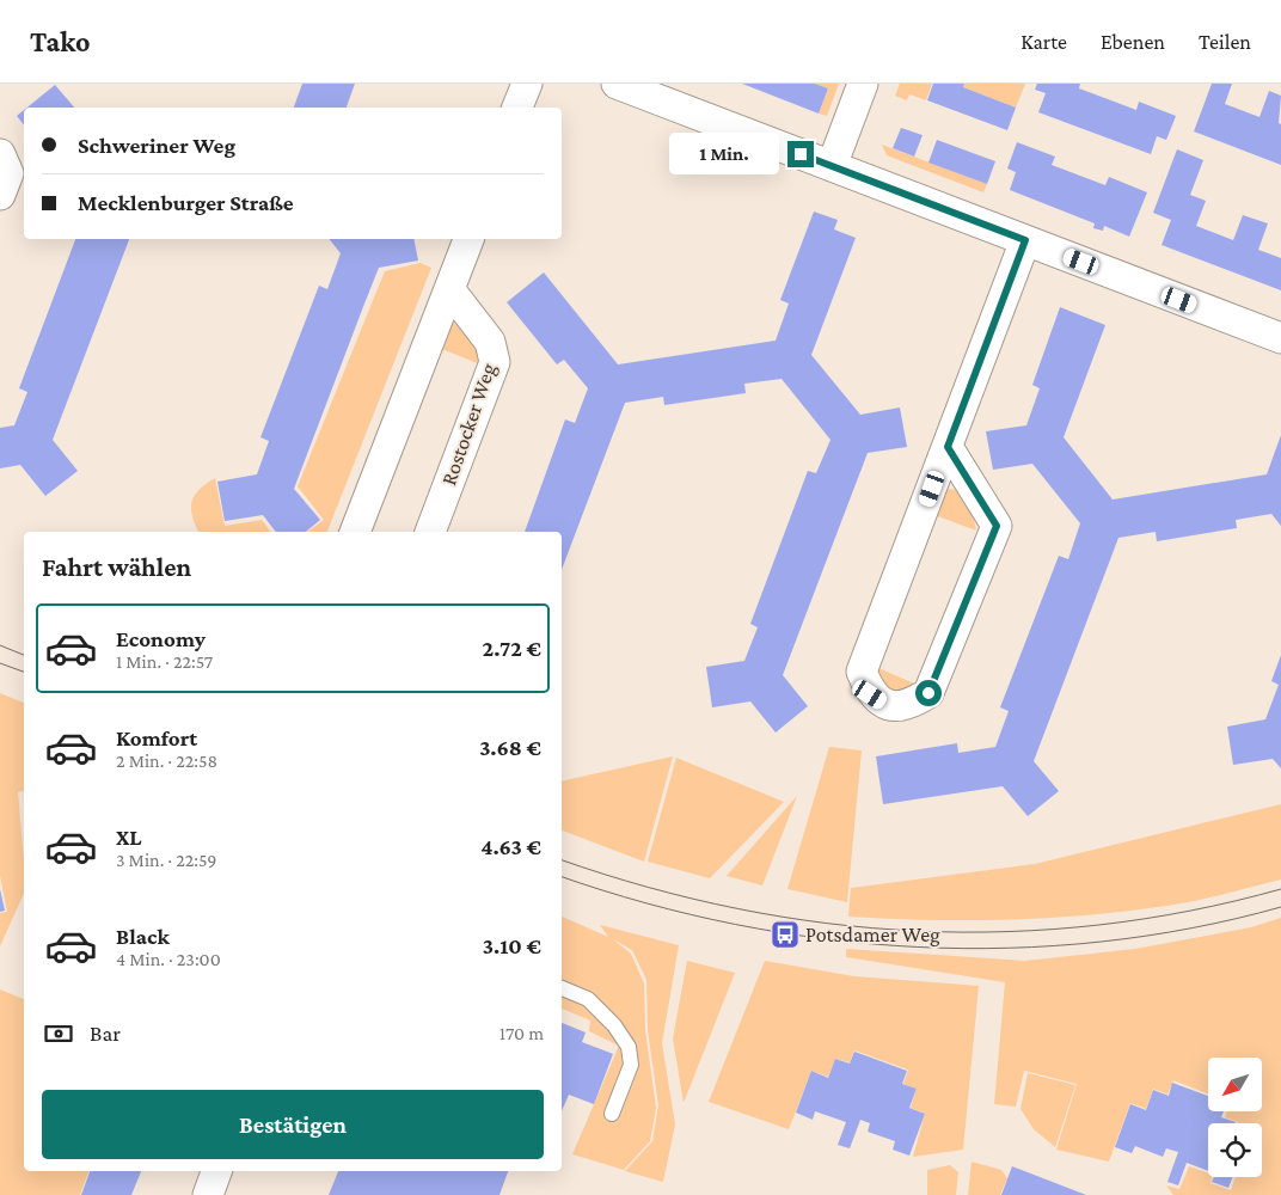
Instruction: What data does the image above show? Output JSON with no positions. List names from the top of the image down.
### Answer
{
  "streets": {
    "street": ["Rostocker Weg"]
  },
  "places": {
    "bus stop": ["Potsdamer Weg"]
  },
  "north": "bottom left",
  "page": {
    "header": "Tako",
    "nav": ["Karte", "Ebenen", "Teilen"],
    "banner": ["Schweriner Weg", "Mecklenburger Straße"],
    "bubble": "1 Min.",
    "heading": "Fahrt wählen",
    "list": [
      {
        "name": "Economy",
        "note": "1 Min. · 22:57",
        "value": "2.72 €"
      },
      {
        "name": "Komfort",
        "note": "2 Min. · 22:58",
        "value": "3.68 €"
      },
      {
        "name": "XL",
        "note": "3 Min. · 22:59",
        "value": "4.63 €"
      },
      {
        "name": "Black",
        "note": "4 Min. · 23:00",
        "value": "3.10 €"
      }
    ],
    "pay": ["Bar", "170 m"],
    "buttons": "Bestätigen"
  }
}
